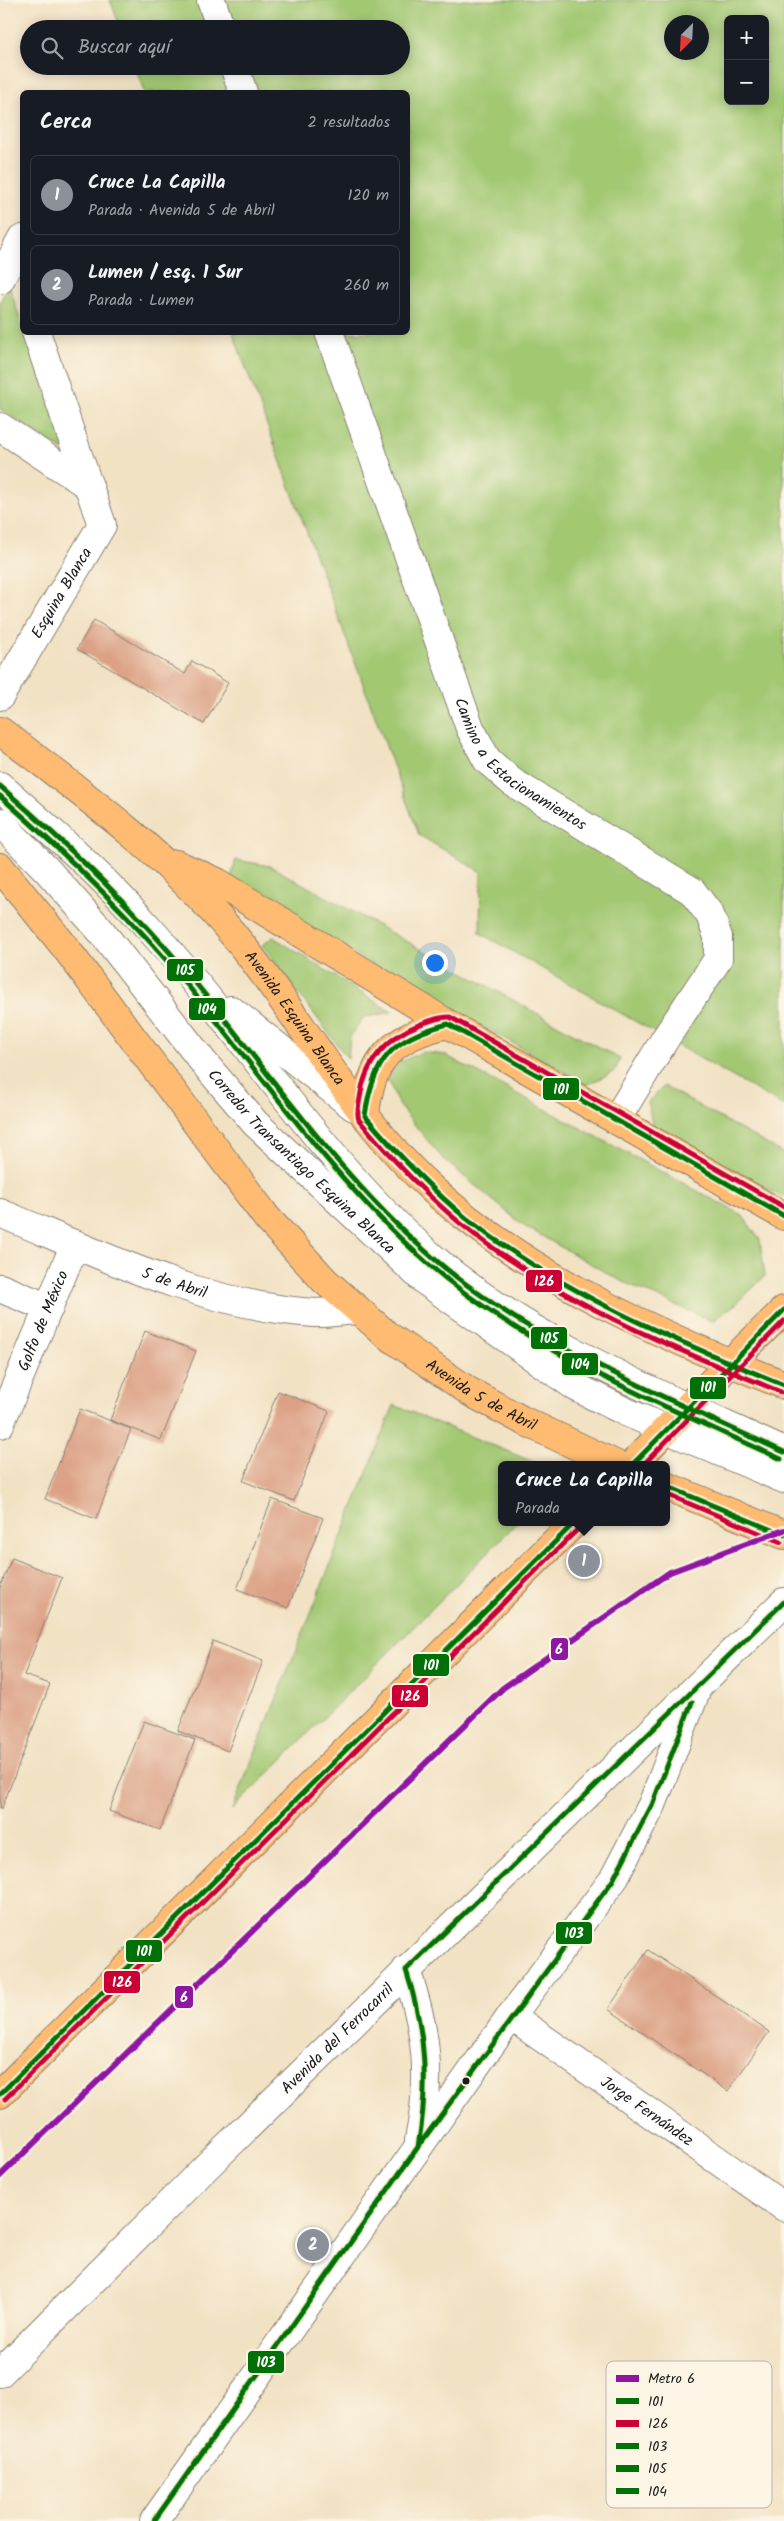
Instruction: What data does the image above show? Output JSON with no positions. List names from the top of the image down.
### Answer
{
  "streets": {
    "main road": ["Avenida Esquina Blanca", "Avenida 5 de Abril"],
    "street": [
      "Esquina Blanca",
      "Camino a Estacionamientos",
      "Corredor Transantiago Esquina Blanca",
      "5 de Abril",
      "Golfo de México",
      "Avenida del Ferrocarril",
      "Jorge Fernández"
    ]
  },
  "crossings": [
    ["5 de Abril", "Golfo de México"],
    ["5 de Abril", "Avenida 5 de Abril"]
  ],
  "lines": [
    "transit line I05",
    "transit line I04",
    "transit line I26",
    "transit line I01",
    "metro line 6",
    "transit line I03"
  ],
  "legend": [
    "Metro 6",
    "I01",
    "I26",
    "I03",
    "I05",
    "I04"
  ],
  "north": "bottom left",
  "page": {
    "map_buttons": ["+", "−"],
    "search": "Buscar aquí",
    "heading": ["Cerca", "2 resultados"],
    "list": [
      {
        "mark": "1",
        "name": "Cruce La Capilla",
        "note": "Parada · Avenida 5 de Abril",
        "value": "120 m"
      },
      {
        "mark": "2",
        "name": "Lumen / esq. 1 Sur",
        "note": "Parada · Lumen",
        "value": "260 m"
      }
    ],
    "popup": ["Cruce La Capilla", "Parada"],
    "pins": ["1", "2"]
  }
}
